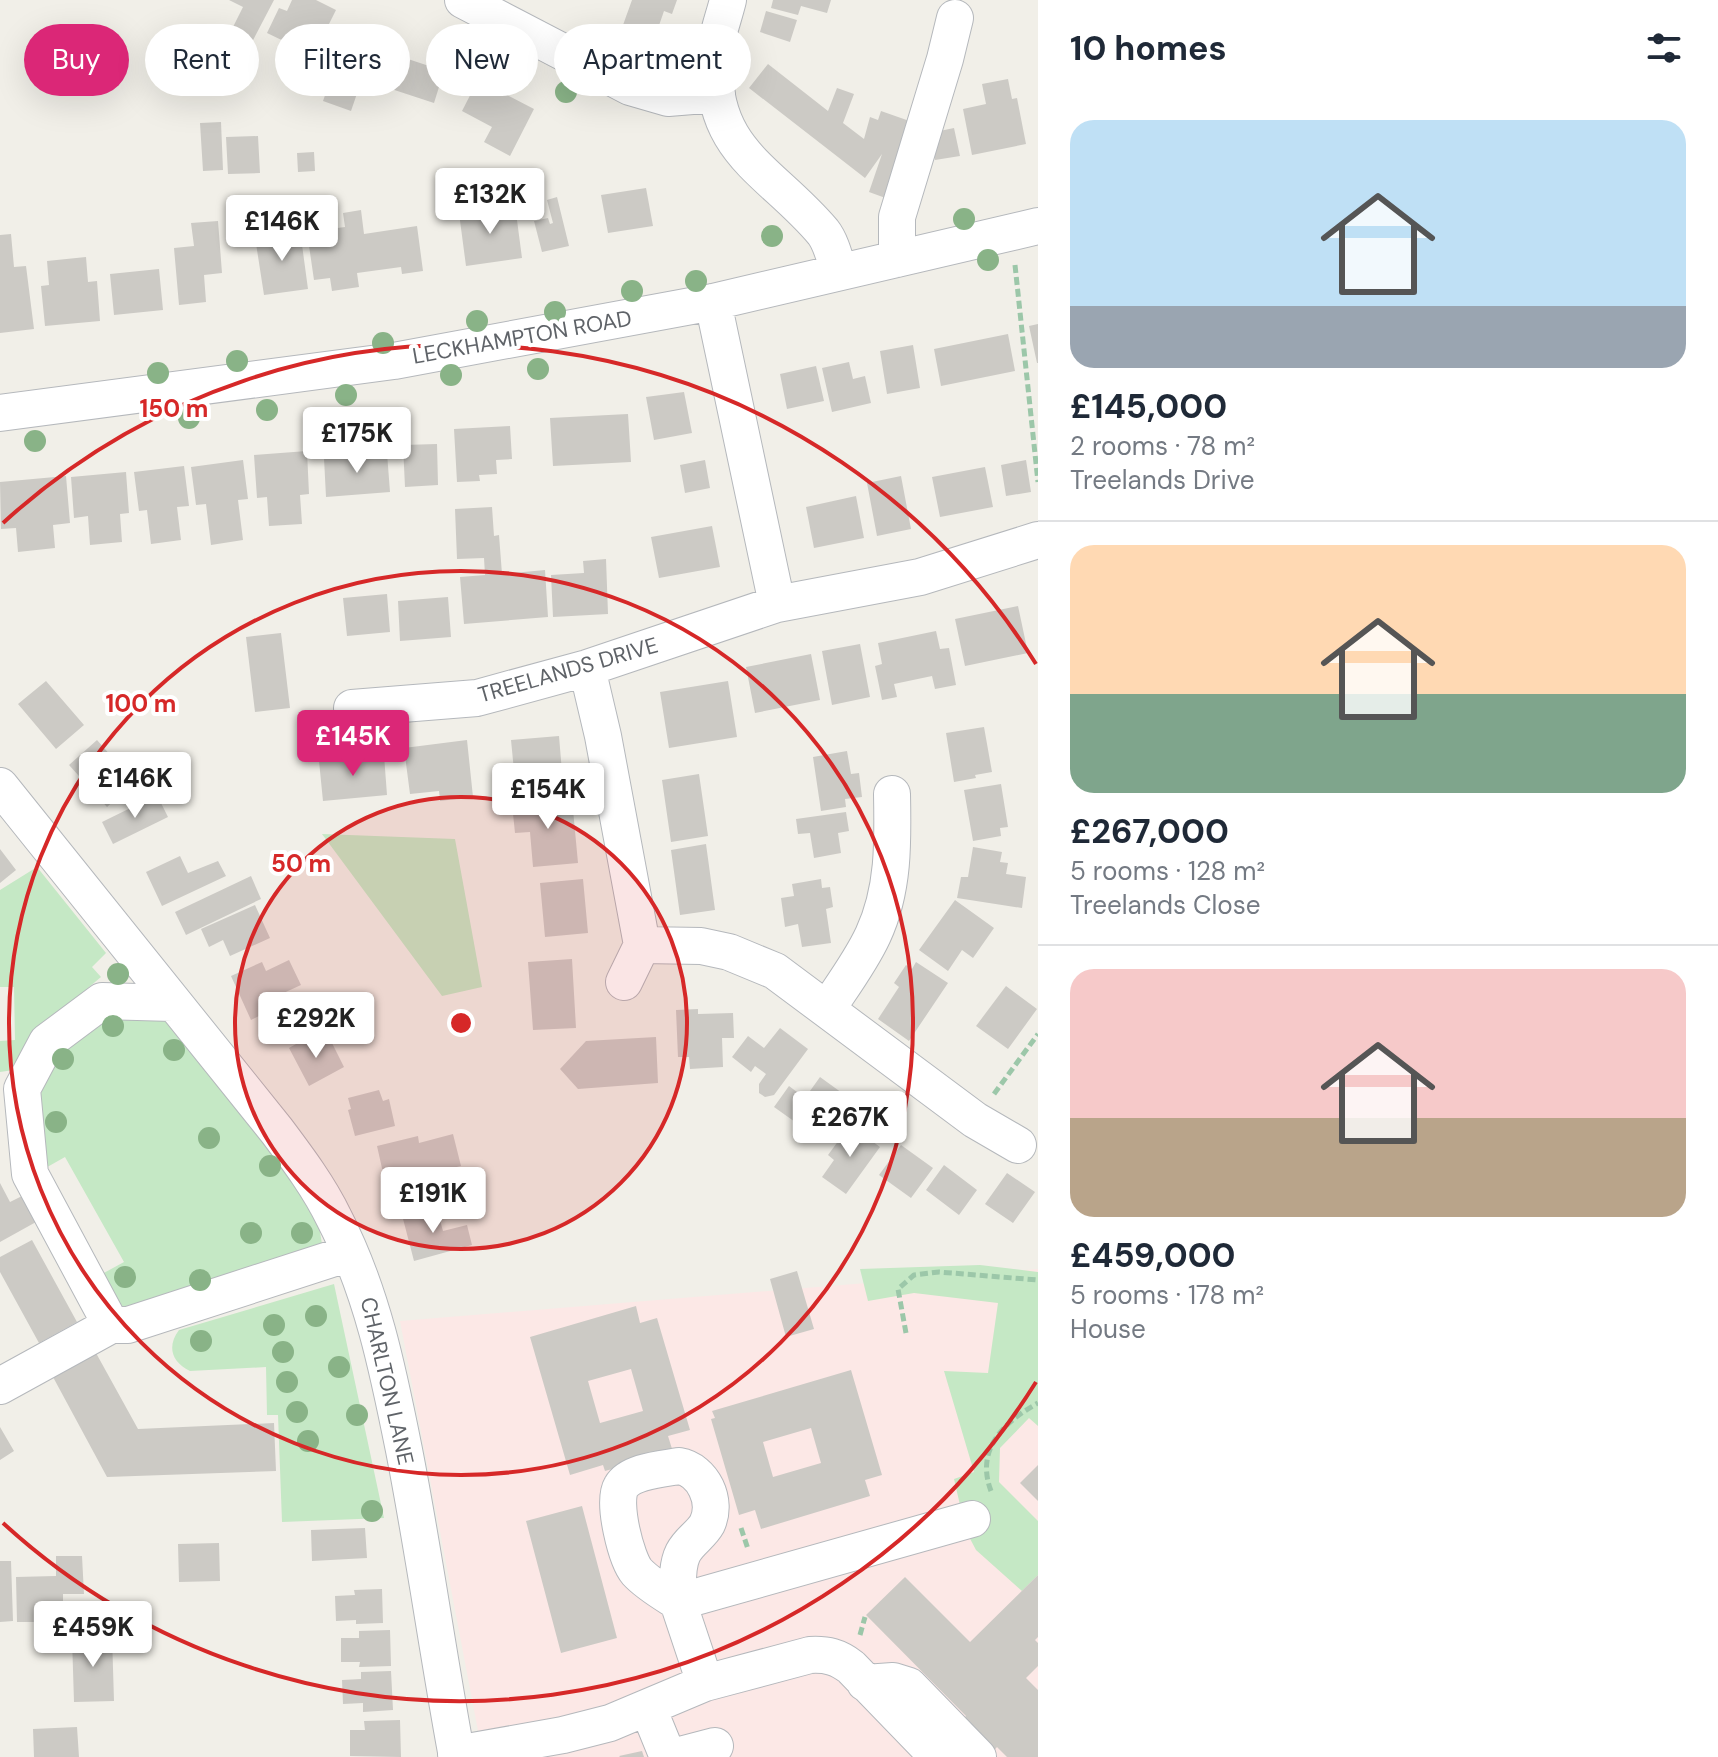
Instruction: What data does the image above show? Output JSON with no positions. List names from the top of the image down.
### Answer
{
  "streets": {
    "street": ["LECKHAMPTON ROAD", "TREELANDS DRIVE", "CHARLTON LANE"]
  },
  "page": {
    "heading": "10 homes",
    "chip": [
      "Buy",
      "Rent",
      "Filters",
      "New",
      "Apartment"
    ],
    "list": [
      {
        "name": "£145,000",
        "note": "2 rooms · 78 m² · Treelands Drive"
      },
      {
        "name": "£267,000",
        "note": "5 rooms · 128 m² · Treelands Close"
      },
      {
        "name": "£459,000",
        "note": "5 rooms · 178 m² · House"
      }
    ],
    "price": [
      "£132K",
      "£146K",
      "£175K",
      "£145K",
      "£146K",
      "£154K",
      "£292K",
      "£267K",
      "£191K",
      "£459K"
    ]
  },
  "rings": ["150 m", "100 m", "50 m"]
}
